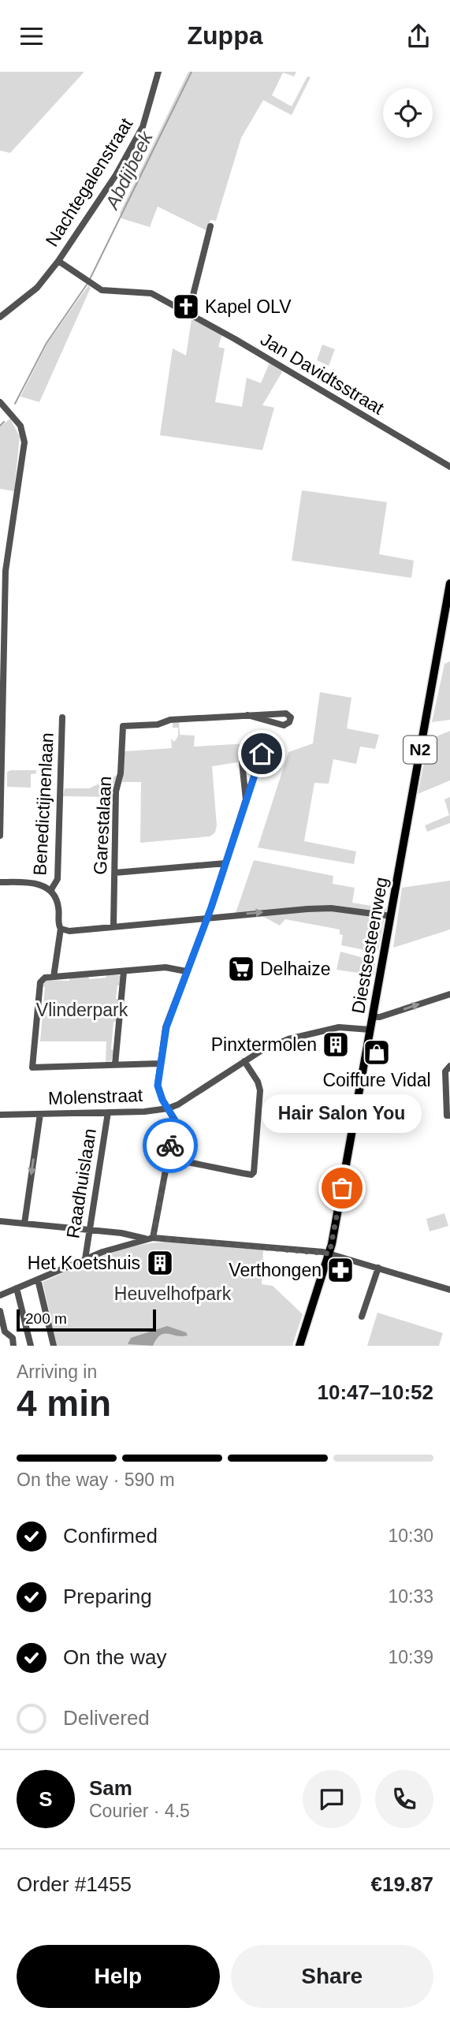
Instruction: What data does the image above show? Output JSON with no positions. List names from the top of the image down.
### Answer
{
  "streets": {
    "main road": ["N2", "Diestsesteenweg"],
    "street": [
      "Nachtegalenstraat",
      "Jan Davidtsstraat",
      "Benedictijnenlaan",
      "Garestalaan",
      "Molenstraat",
      "Raadhuislaan"
    ]
  },
  "crossings": [
    ["Nachtegalenstraat", "Jan Davidtsstraat"],
    ["Diestsesteenweg", "Molenstraat"],
    ["Molenstraat", "Raadhuislaan"]
  ],
  "water": ["Abdijbeek"],
  "parks": ["Vlinderpark", "Heuvelhofpark"],
  "places": {
    "church": ["Kapel OLV"],
    "supermarket": ["Delhaize"],
    "building": ["Pinxtermolen", "Het Koetshuis"],
    "shop": ["Coiffure Vidal"],
    "other": ["Hair Salon You"],
    "pharmacy": ["Verthongen"]
  },
  "scale_bar": "200 m",
  "page": {
    "header": "Zuppa",
    "bubble": "Hair Salon You",
    "scale": "200 m",
    "heading": ["4 min", "Arriving in", "10:47–10:52"],
    "panel": [
      "Sam",
      "Courier · 4.5",
      "Order #1455",
      "€19.87"
    ],
    "bar": "On the way · 590 m",
    "list": [
      ["Confirmed", "10:30"],
      ["Preparing", "10:33"],
      ["On the way", "10:39"],
      "Delivered"
    ],
    "round": "S",
    "buttons": ["Help", "Share"]
  }
}
